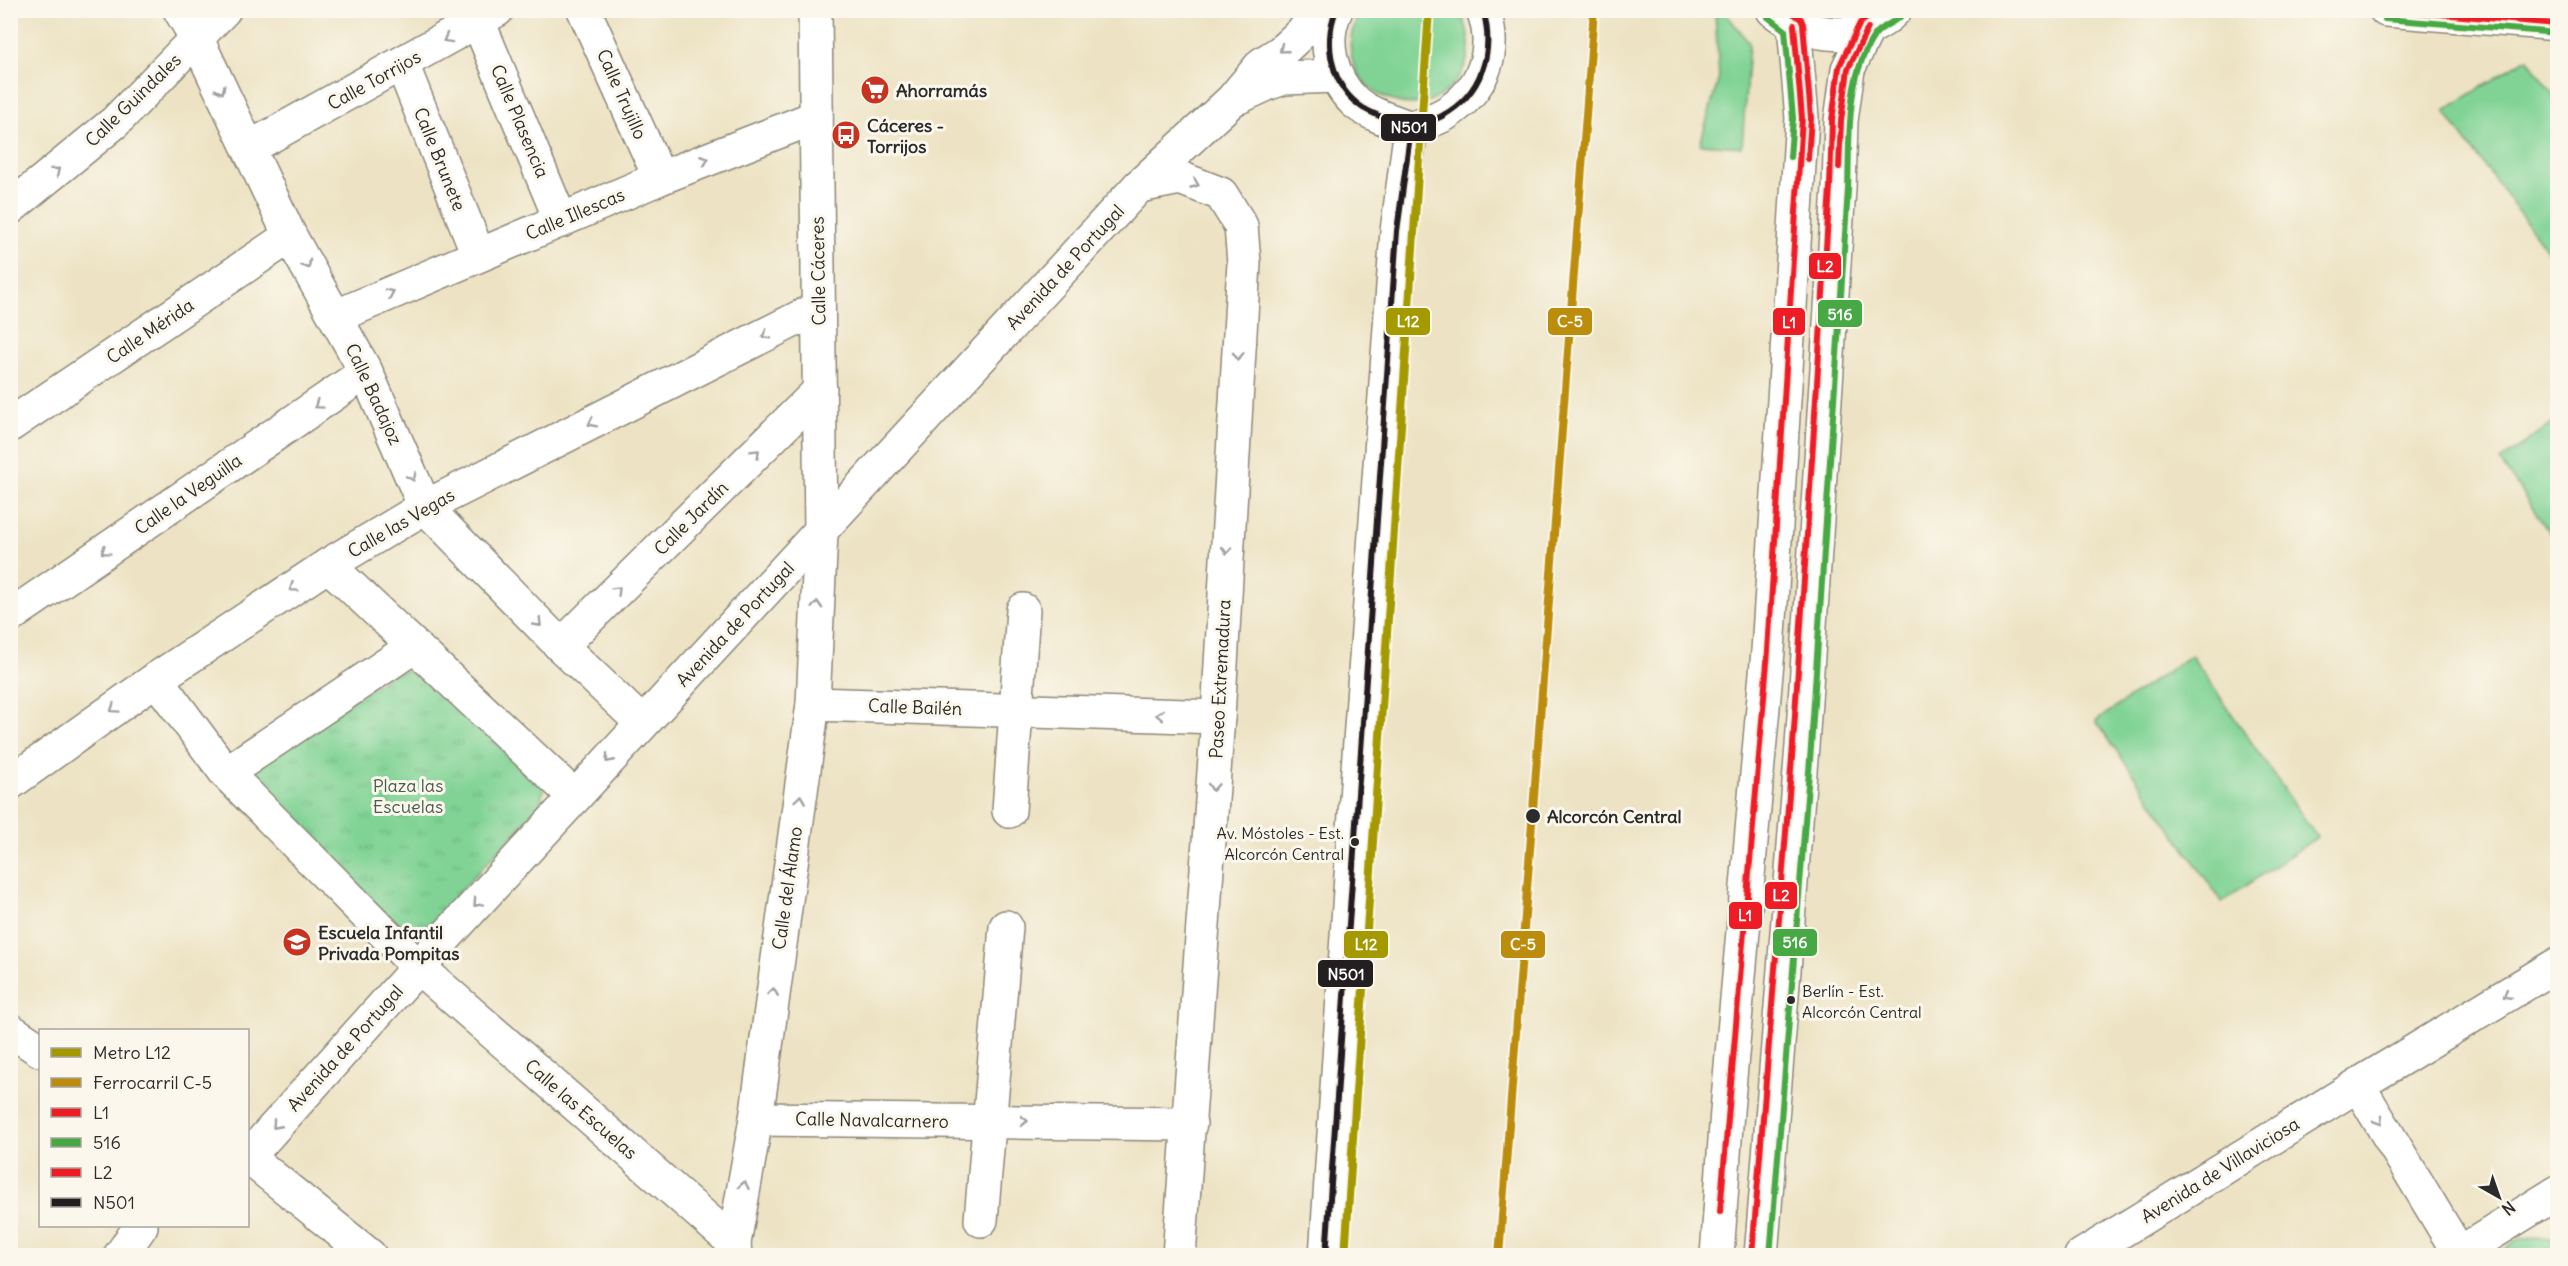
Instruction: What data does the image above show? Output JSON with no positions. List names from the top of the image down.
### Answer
{
  "streets": {
    "street": [
      "Calle Torrijos",
      "Calle Trujillo",
      "Calle Guindales",
      "Calle Plasencia",
      "Calle Brunete",
      "Calle Illescas",
      "Avenida de Portugal",
      "Calle Cáceres",
      "Calle Mérida",
      "Calle Badajoz",
      "Calle la Veguilla",
      "Calle Jardín",
      "Calle las Vegas",
      "Paseo Extremadura",
      "Calle Bailén",
      "Calle del Álamo",
      "Calle las Escuelas",
      "Calle Navalcarnero",
      "Avenida de Villaviciosa"
    ]
  },
  "crossings": [
    ["Calle Torrijos", "Calle Plasencia"],
    ["Calle Torrijos", "Calle Brunete"],
    ["Calle Torrijos", "Calle Badajoz"],
    ["Calle Trujillo", "Calle Illescas"],
    ["Calle Guindales", "Calle Badajoz"],
    ["Calle Plasencia", "Calle Illescas"],
    ["Calle Brunete", "Calle Illescas"],
    ["Calle Illescas", "Calle Cáceres"],
    ["Calle Illescas", "Calle Badajoz"],
    ["Avenida de Portugal", "Calle Cáceres"],
    ["Avenida de Portugal", "Calle Badajoz"],
    ["Avenida de Portugal", "Paseo Extremadura"],
    ["Avenida de Portugal", "Calle del Álamo"],
    ["Avenida de Portugal", "Calle las Escuelas"],
    ["Calle Cáceres", "Calle Jardín"],
    ["Calle Cáceres", "Calle las Vegas"],
    ["Calle Cáceres", "Calle del Álamo"],
    ["Calle Mérida", "Calle Badajoz"],
    ["Calle Badajoz", "Calle la Veguilla"],
    ["Calle Badajoz", "Calle Jardín"],
    ["Calle Badajoz", "Calle las Vegas"],
    ["Paseo Extremadura", "Calle Bailén"],
    ["Paseo Extremadura", "Calle Navalcarnero"],
    ["Calle Bailén", "Calle del Álamo"],
    ["Calle del Álamo", "Calle las Escuelas"],
    ["Calle del Álamo", "Calle Navalcarnero"]
  ],
  "one_way": [
    "Calle Torrijos",
    "Calle Guindales",
    "Calle Illescas",
    "Calle Jardín",
    "Calle las Vegas",
    "Calle Bailén",
    "Calle Navalcarnero"
  ],
  "parks": ["Plaza las Escuelas"],
  "places": {
    "supermarket": ["Ahorramás"],
    "bus stop": ["Cáceres - Torrijos"],
    "other": ["Alcorcón Central", "Av. Móstoles - Est. Alcorcón Central", "Berlín - Est. Alcorcón Central"],
    "school or university": ["Escuela Infantil Privada Pompitas"]
  },
  "lines": [
    "metro line L12",
    "rail line C-5",
    "transit line L1",
    "transit line L2",
    "transit line N501",
    "transit line 516"
  ],
  "legend": [
    "Metro L12",
    "Ferrocarril C-5",
    "L1",
    "516",
    "L2",
    "N501"
  ],
  "north": "bottom right"
}
